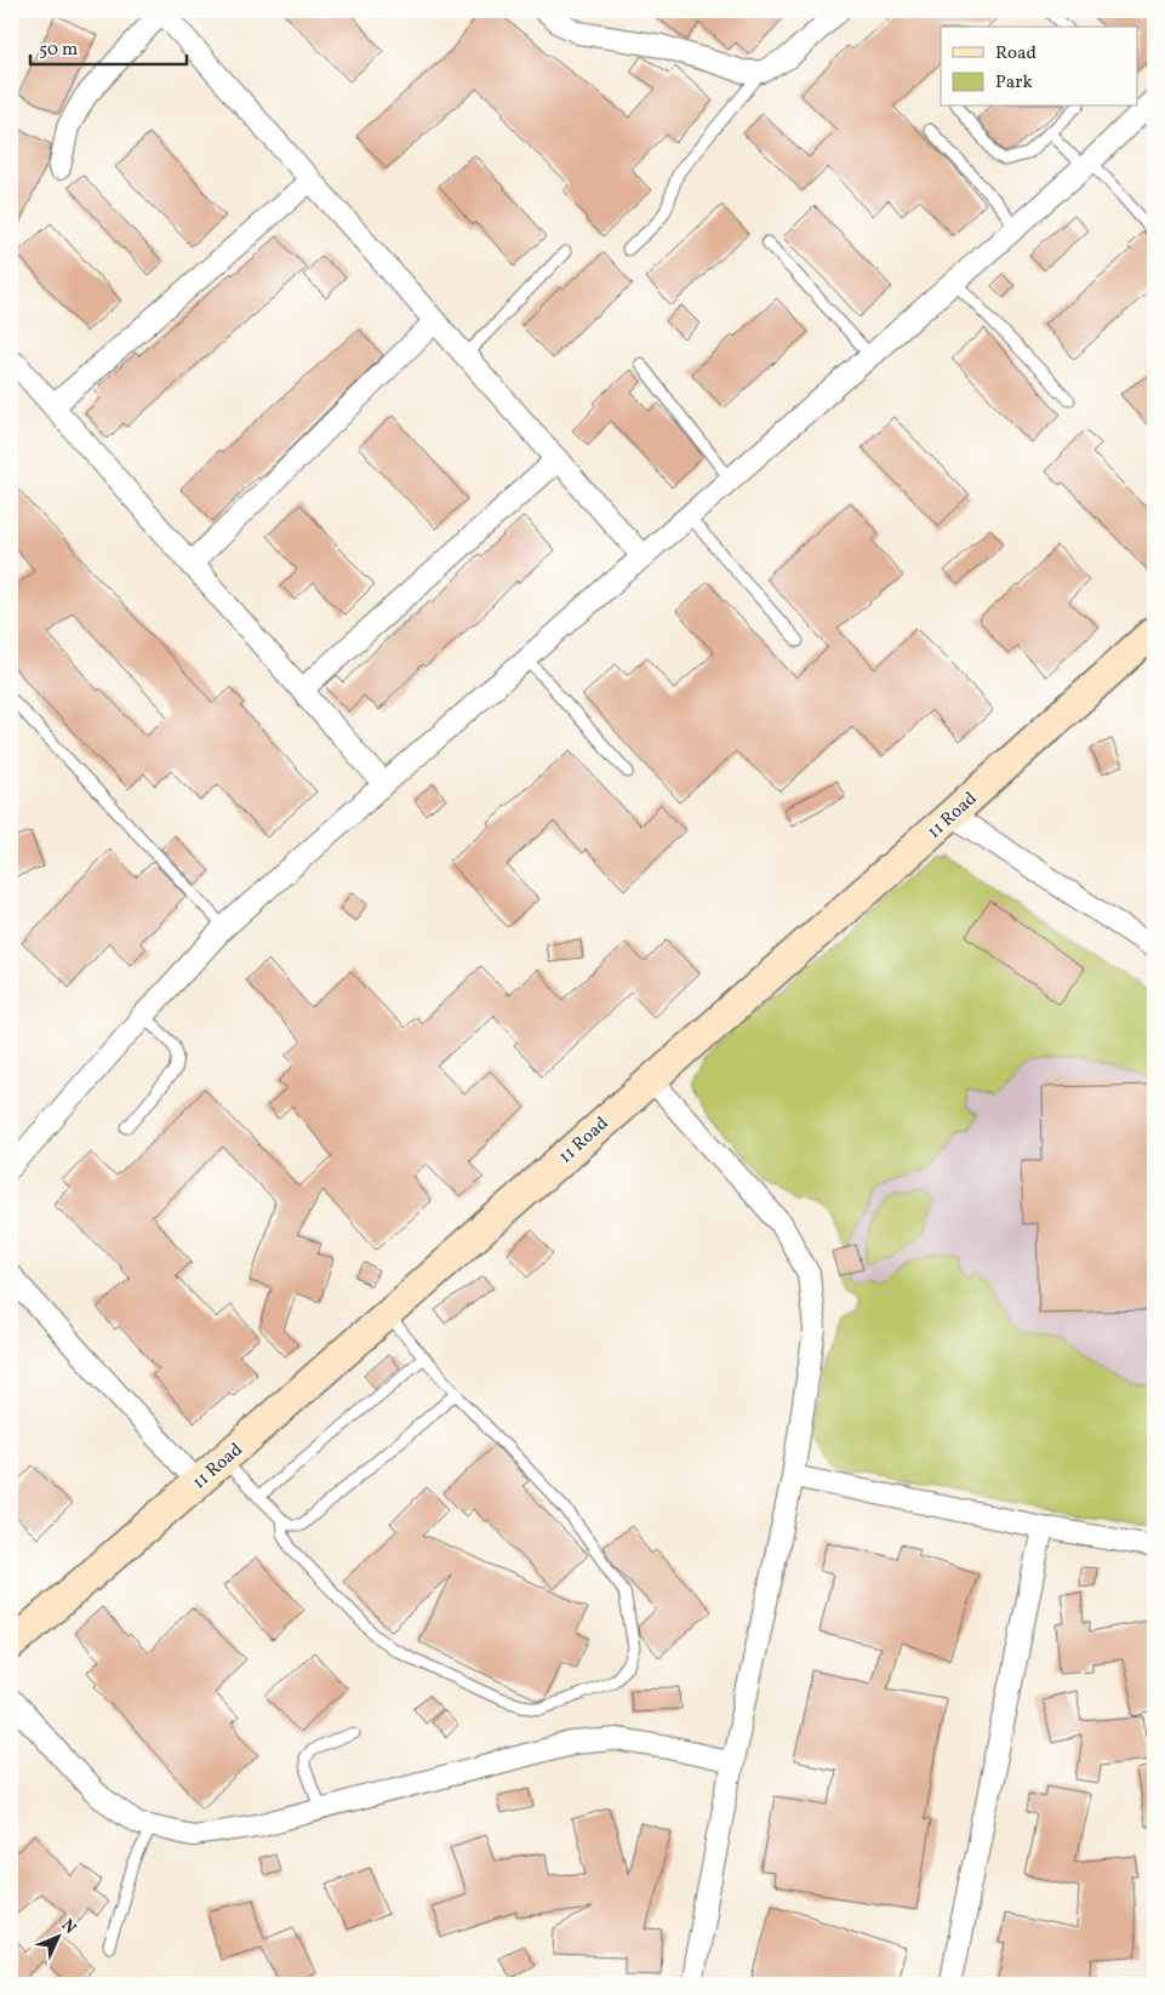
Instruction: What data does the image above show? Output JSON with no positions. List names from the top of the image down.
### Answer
{
  "streets": {
    "street": ["11 Road"]
  },
  "legend": ["Road", "Park"],
  "scale_bar": "50 m",
  "north": "top right"
}
